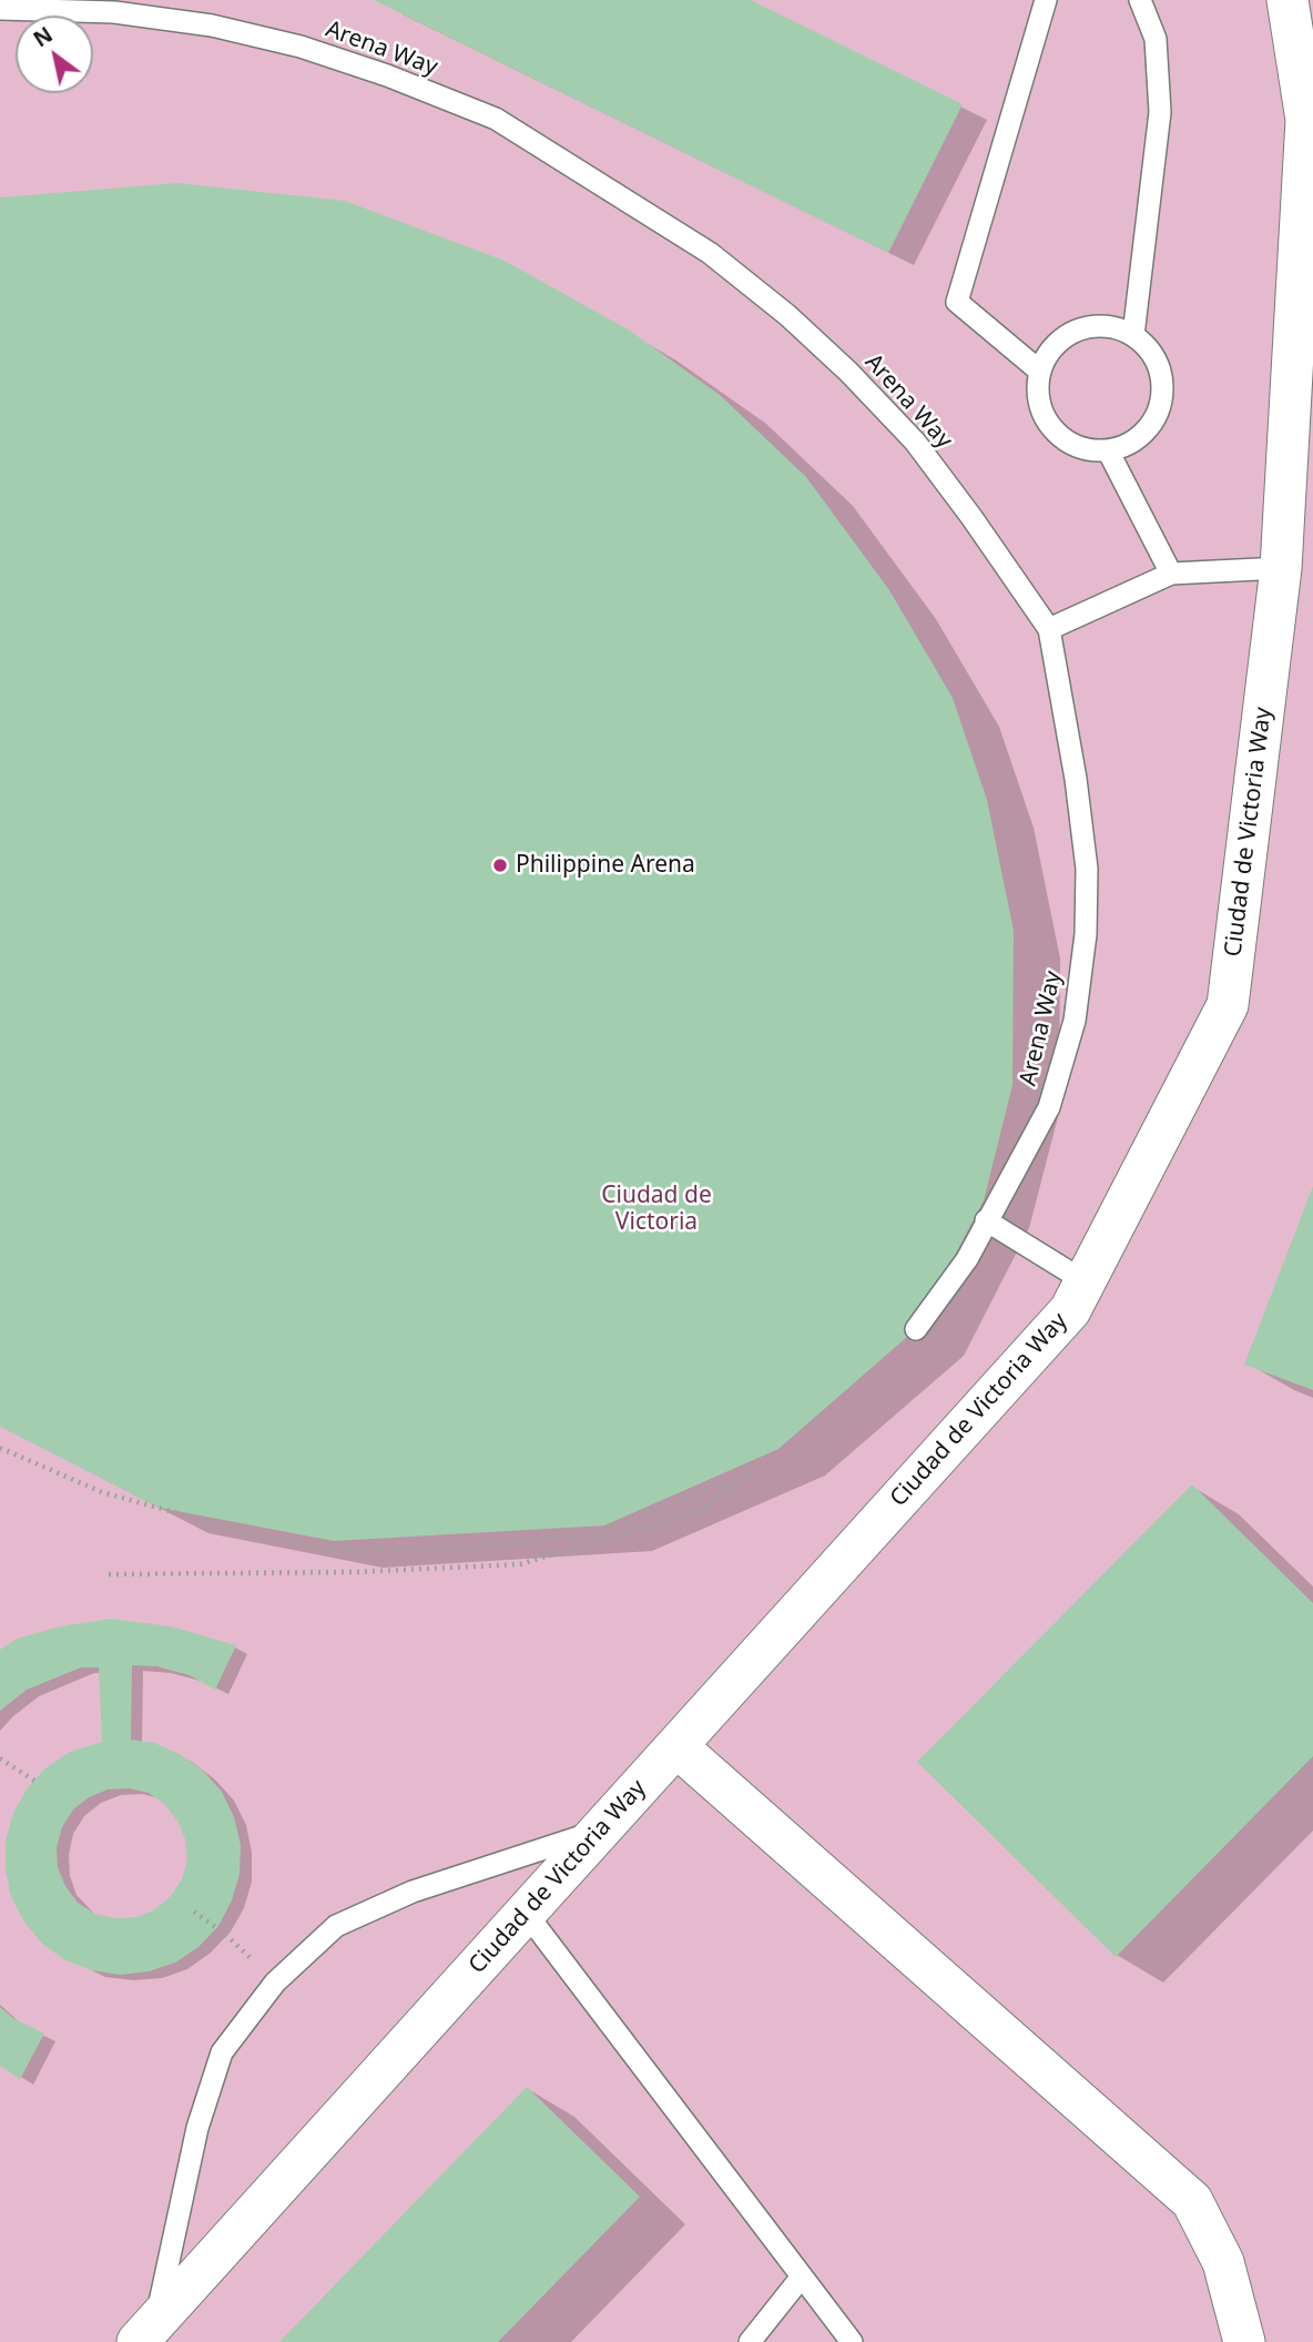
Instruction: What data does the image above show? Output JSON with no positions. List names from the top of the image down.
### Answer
{
  "streets": {
    "street": ["Ciudad de Victoria Way"],
    "lane": ["Arena Way"]
  },
  "parks": ["Ciudad de Victoria"],
  "places": ["Philippine Arena"],
  "north": "top left"
}
